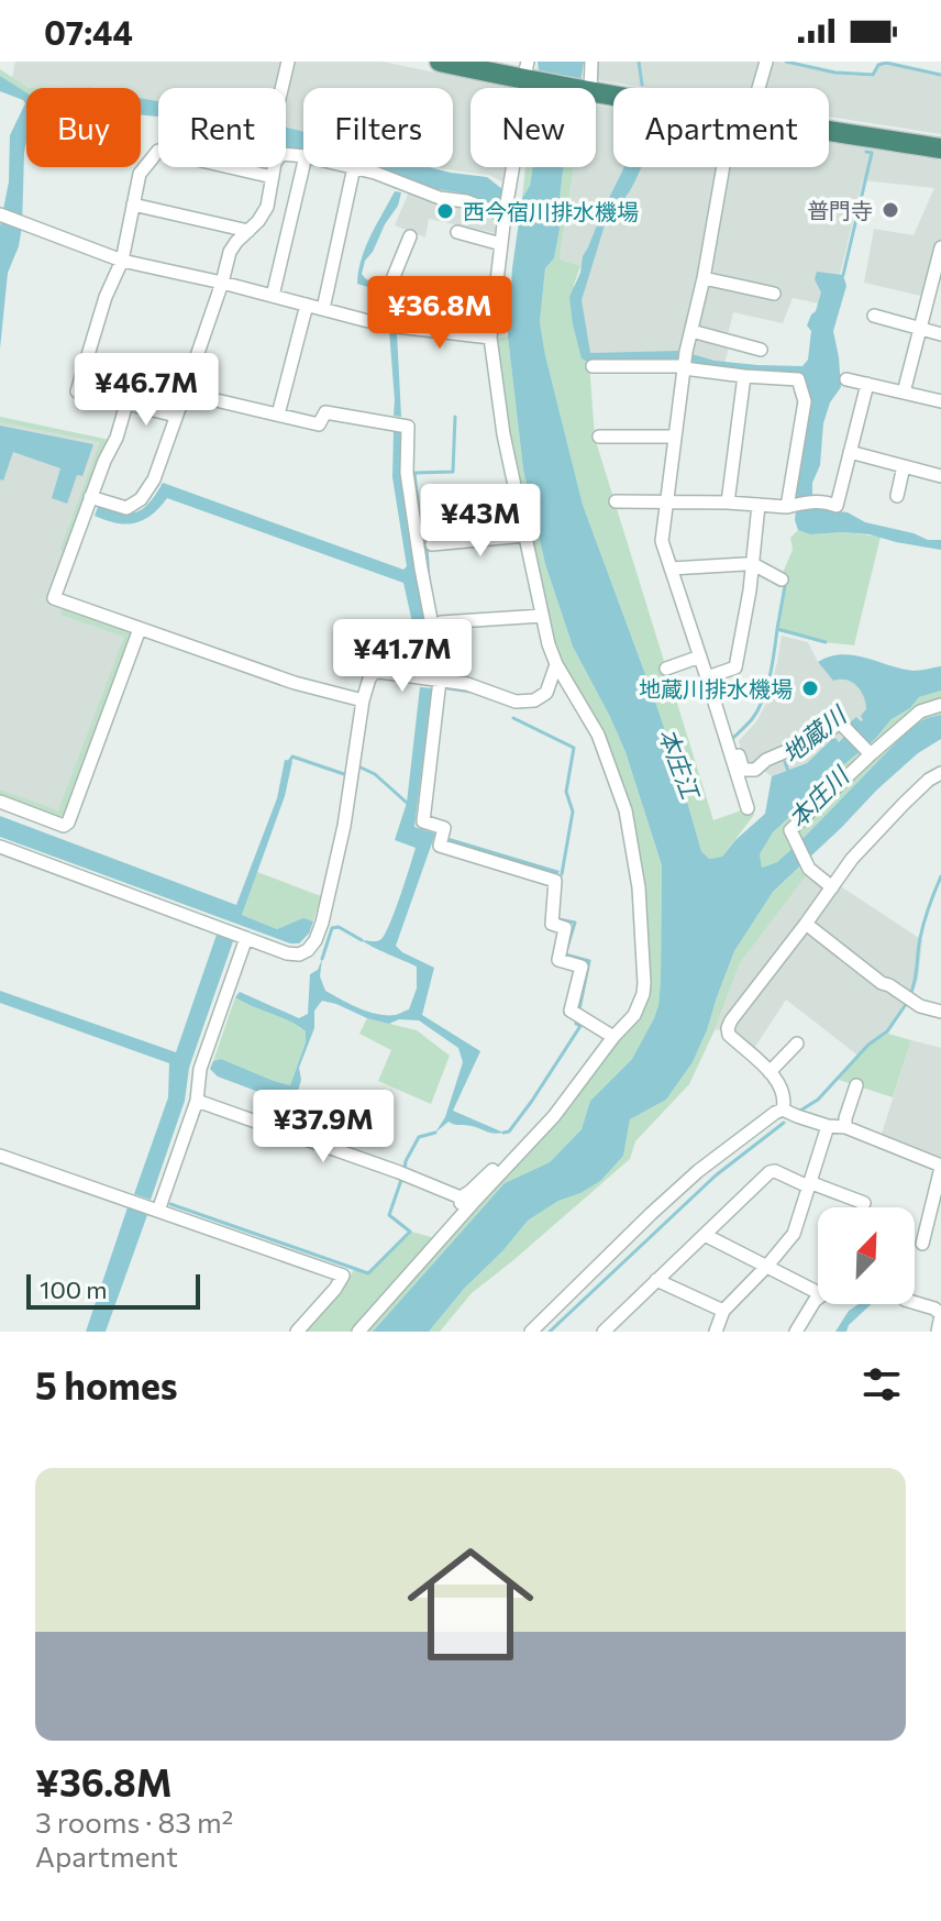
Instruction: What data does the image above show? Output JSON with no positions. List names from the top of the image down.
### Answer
{
  "water": ["地蔵川", "本庄江", "本庄川"],
  "places": ["普門寺", "西今宿川排水機場", "地蔵川排水機場"],
  "scale_bar": "100 m",
  "north": "top right",
  "page": {
    "status": "07:44",
    "chip": [
      "Buy",
      "Rent",
      "Filters",
      "New",
      "Apartment"
    ],
    "price": [
      "¥36.8M",
      "¥46.7M",
      "¥43M",
      "¥41.7M",
      "¥37.9M"
    ],
    "scale": "100 m",
    "heading": "5 homes",
    "list": [
      {
        "name": "¥36.8M",
        "note": "3 rooms · 83 m² · Apartment"
      }
    ]
  }
}
